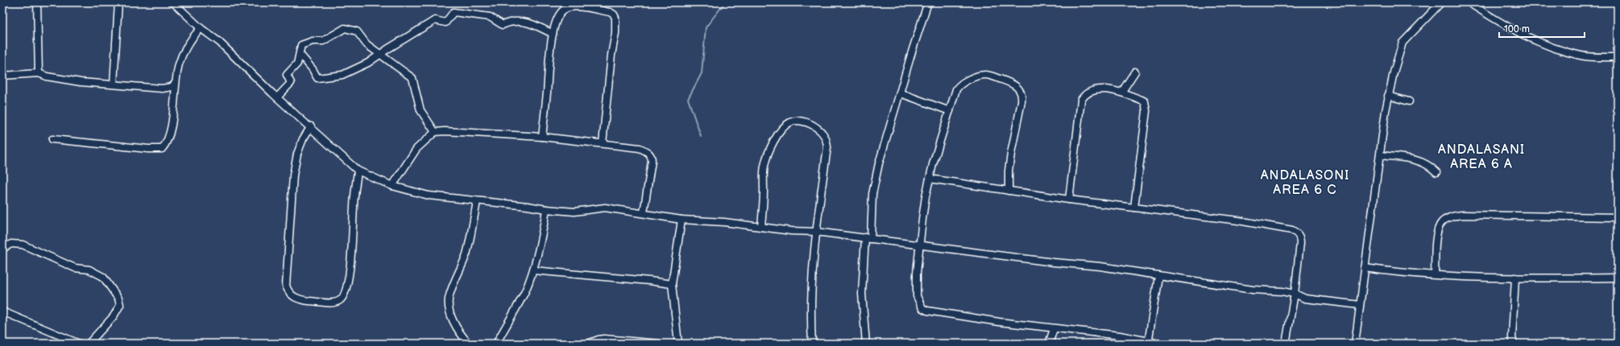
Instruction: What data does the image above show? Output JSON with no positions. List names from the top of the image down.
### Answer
{
  "districts": ["ANDALASANI AREA 6 A", "ANDALASONI AREA 6 C"],
  "scale_bar": "100 m"
}
